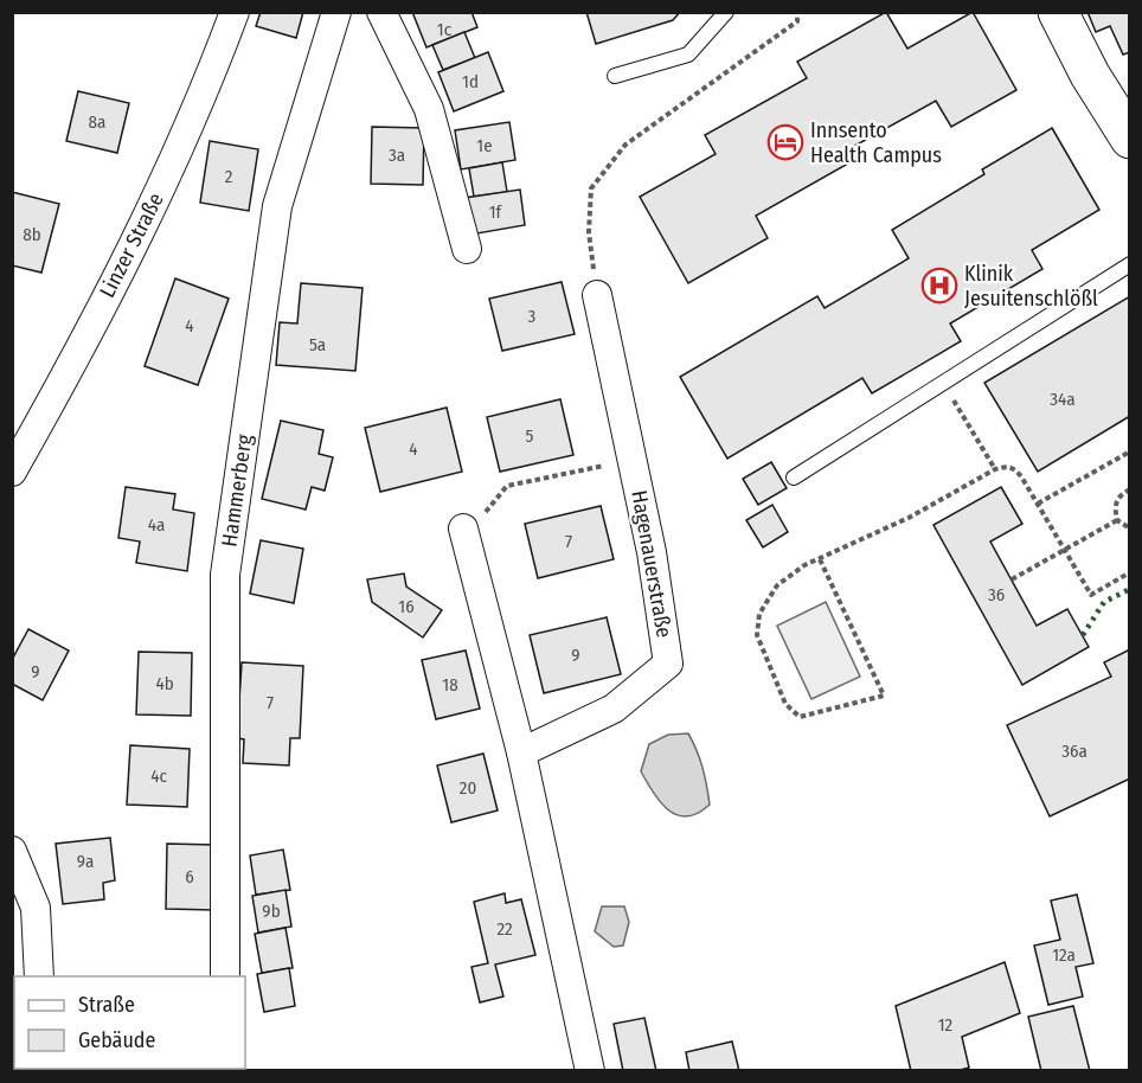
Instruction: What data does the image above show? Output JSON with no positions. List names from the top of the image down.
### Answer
{
  "streets": {
    "street": ["Linzer Straße", "Hammerberg", "Hagenauerstraße"]
  },
  "places": {
    "hotel": ["Innsento Health Campus"],
    "hospital": ["Klinik Jesuitenschlößl"]
  },
  "house_numbers": [
    "1c",
    "1d",
    "8a",
    "1e",
    "3a",
    "2",
    "1f",
    "8b",
    "3",
    "4",
    "5a",
    "34a",
    "5",
    "4",
    "4a",
    "7",
    "36",
    "16",
    "9",
    "9",
    "4b",
    "18",
    "7",
    "36a",
    "4c",
    "20",
    "9a",
    "6",
    "9b",
    "22",
    "12a",
    "12"
  ],
  "legend": ["Straße", "Gebäude"]
}
